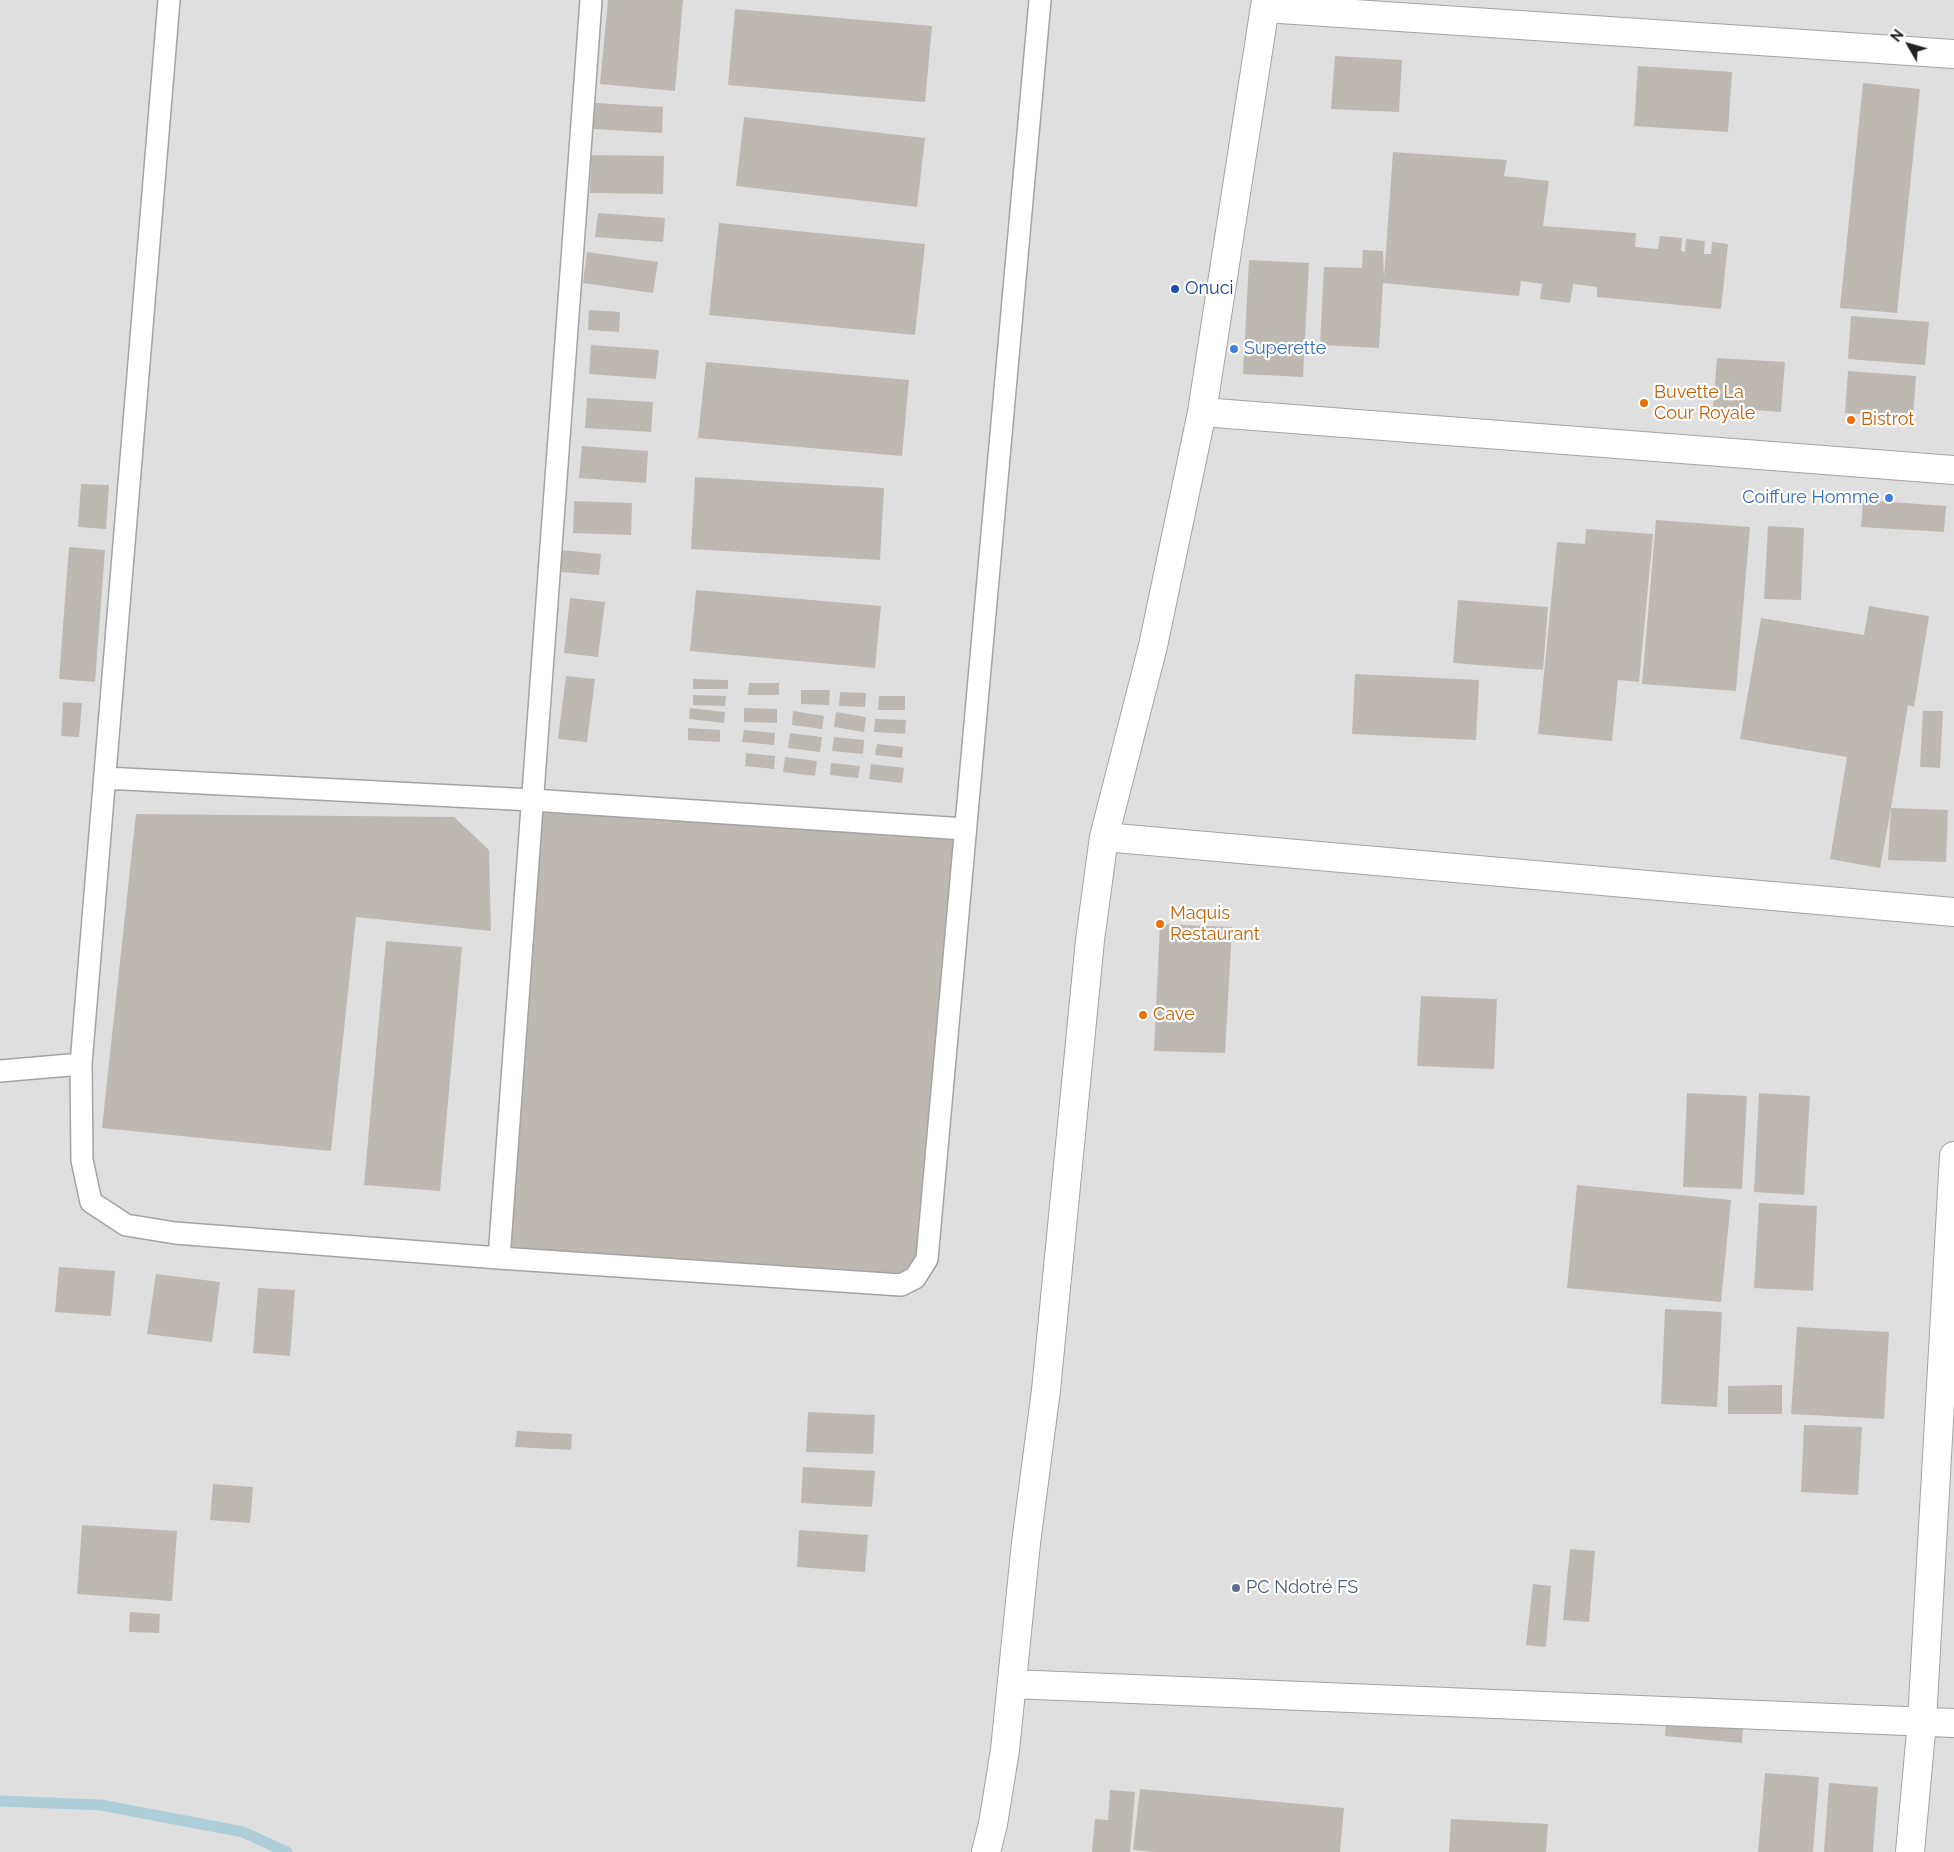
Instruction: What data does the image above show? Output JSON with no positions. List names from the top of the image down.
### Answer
{
  "places": [
    "Onuci",
    "Superette",
    "Buvette La Cour Royale",
    "Bistrot",
    "Coiffure Homme",
    "Maquis Restaurant",
    "Cave",
    "PC Ndotré FS"
  ],
  "north": "top left"
}
